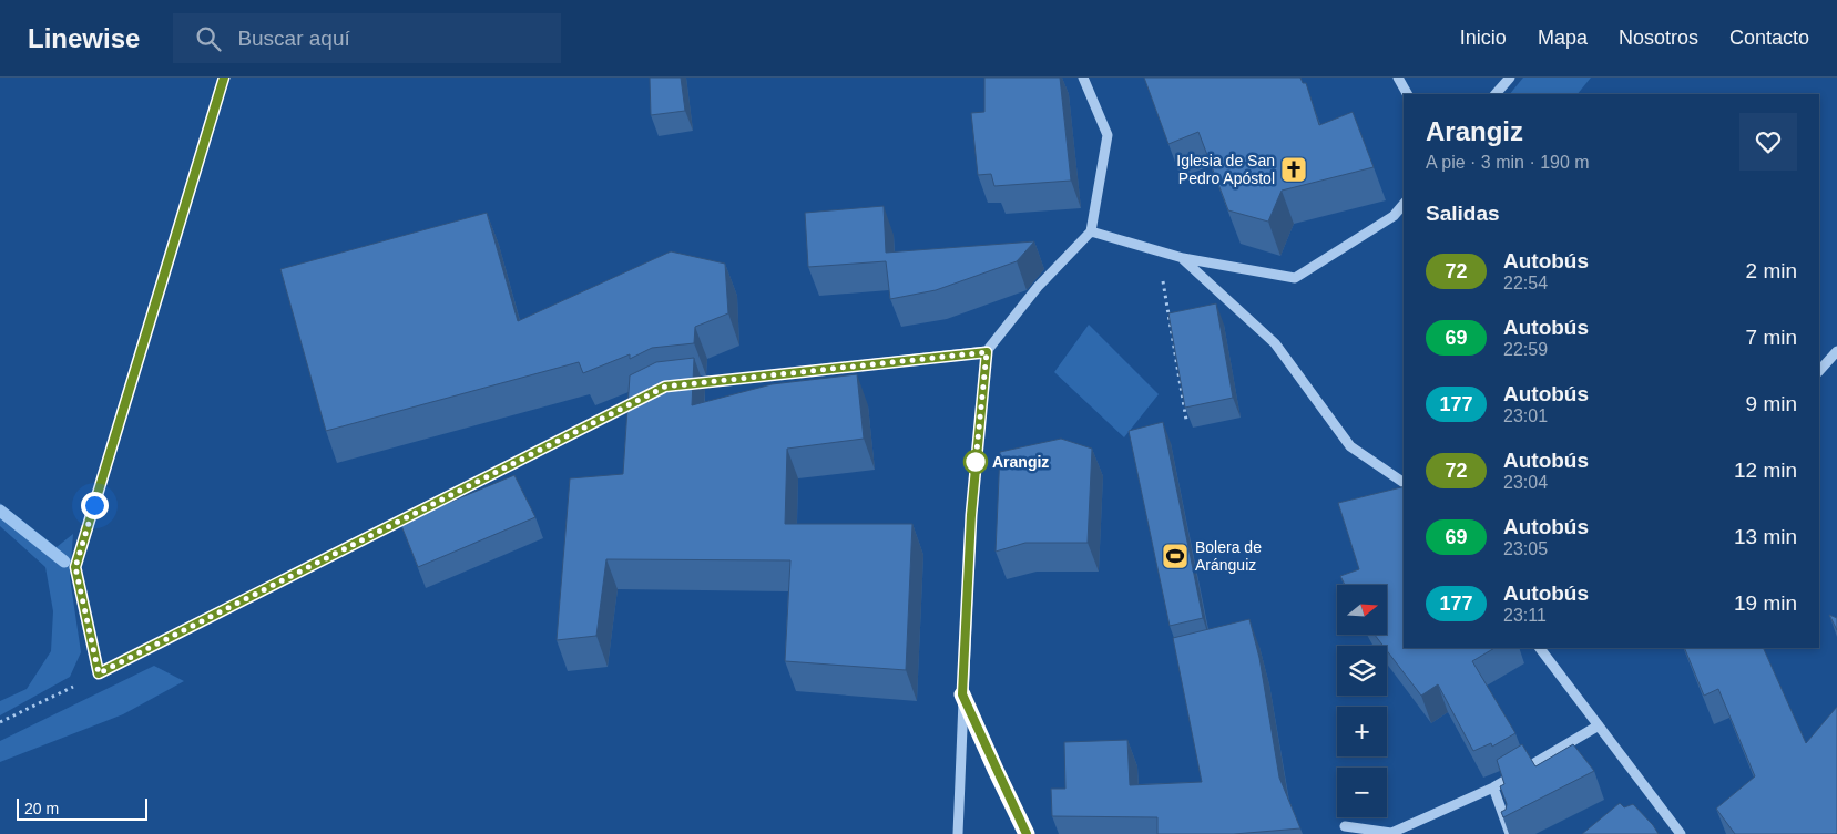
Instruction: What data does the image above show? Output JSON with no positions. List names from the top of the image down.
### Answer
{
  "places": {
    "church": ["Iglesia de San Pedro Apóstol"],
    "other": ["Arangiz"],
    "sports": ["Bolera de Aránguiz"]
  },
  "lines": ["bus line 72"],
  "scale_bar": "20 m",
  "north": "right",
  "page": {
    "header": "Linewise",
    "search": "Buscar aquí",
    "nav": [
      "Inicio",
      "Mapa",
      "Nosotros",
      "Contacto"
    ],
    "heading": [
      ["Arangiz", "A pie · 3 min · 190 m"],
      "Salidas"
    ],
    "list": [
      {
        "mark": "72",
        "name": "Autobús",
        "note": "22:54",
        "value": "2 min"
      },
      {
        "mark": "69",
        "name": "Autobús",
        "note": "22:59",
        "value": "7 min"
      },
      {
        "mark": "177",
        "name": "Autobús",
        "note": "23:01",
        "value": "9 min"
      },
      {
        "mark": "72",
        "name": "Autobús",
        "note": "23:04",
        "value": "12 min"
      },
      {
        "mark": "69",
        "name": "Autobús",
        "note": "23:05",
        "value": "13 min"
      },
      {
        "mark": "177",
        "name": "Autobús",
        "note": "23:11",
        "value": "19 min"
      }
    ],
    "map_buttons": ["+", "−"],
    "scale": "20 m"
  }
}
